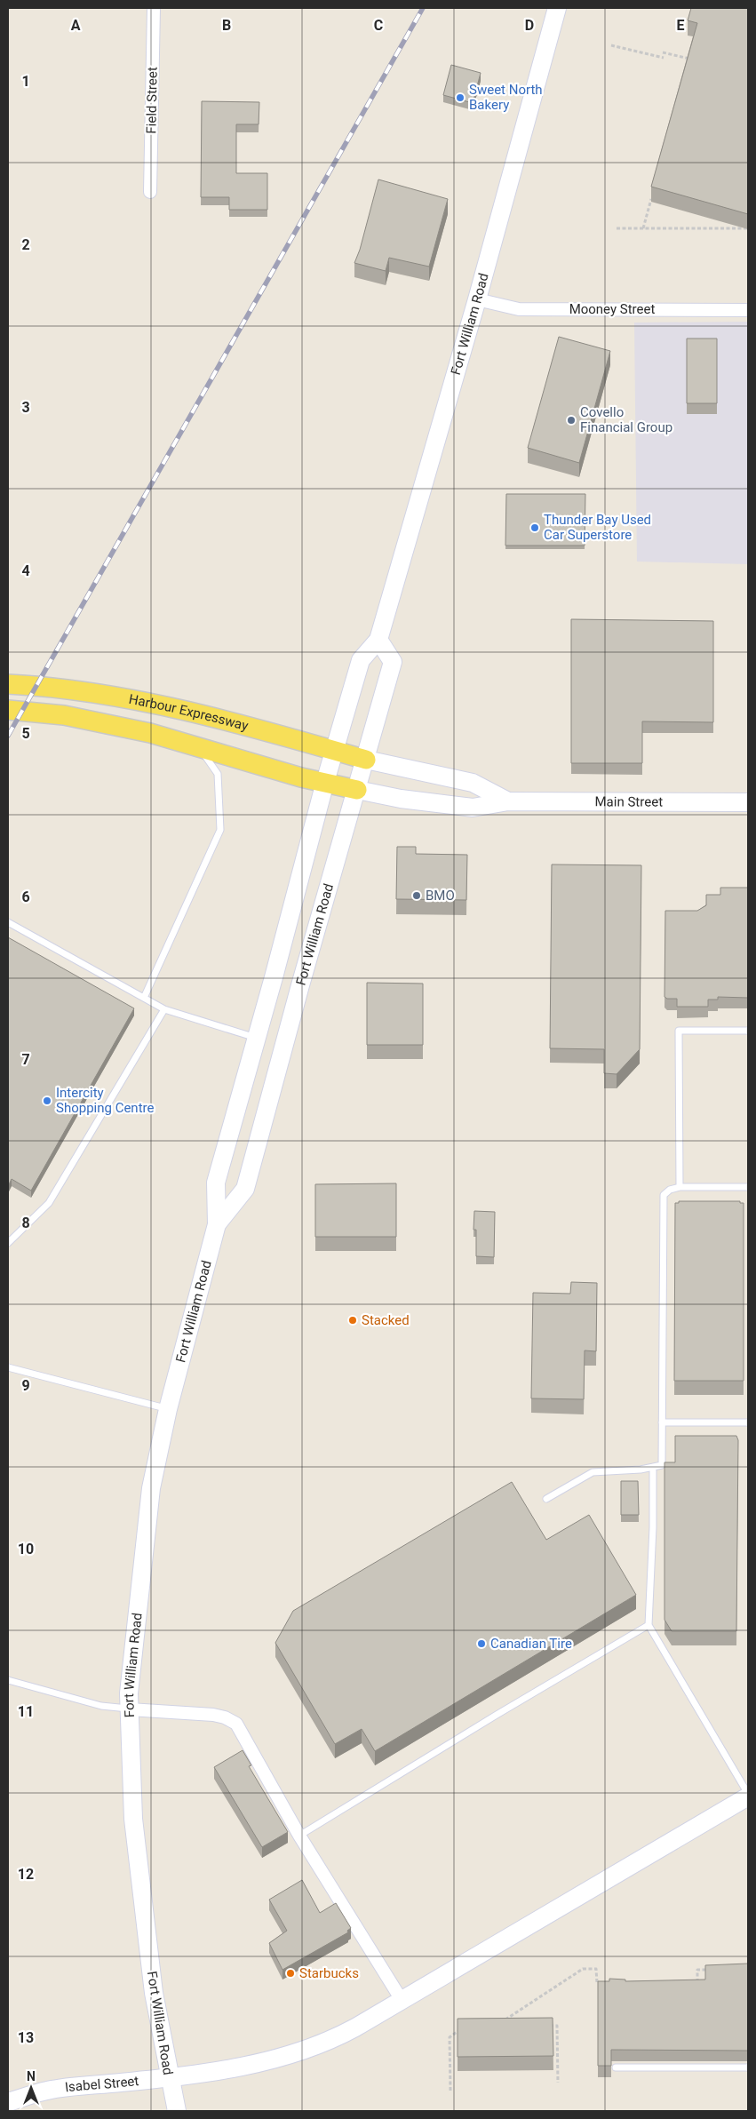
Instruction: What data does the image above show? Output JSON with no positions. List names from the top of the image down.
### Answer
{
  "streets": {
    "main road": [
      "Fort William Road",
      "Harbour Expressway",
      "Main Street",
      "Isabel Street"
    ],
    "street": ["Field Street", "Mooney Street"]
  },
  "crossings": [
    ["Mooney Street", "Fort William Road"],
    ["Fort William Road", "Harbour Expressway"],
    ["Fort William Road", "Main Street"],
    ["Fort William Road", "Isabel Street"],
    ["Harbour Expressway", "Main Street"]
  ],
  "places": [
    "Sweet North Bakery",
    "Covello Financial Group",
    "Thunder Bay Used Car Superstore",
    "BMO",
    "Intercity Shopping Centre",
    "Stacked",
    "Canadian Tire",
    "Starbucks"
  ],
  "north": "top",
  "grid": {
    "columns": [
      "A",
      "B",
      "C",
      "D",
      "E"
    ],
    "rows": [
      "1",
      "2",
      "3",
      "4",
      "5",
      "6",
      "7",
      "8",
      "9",
      "10",
      "11",
      "12",
      "13"
    ]
  }
}
